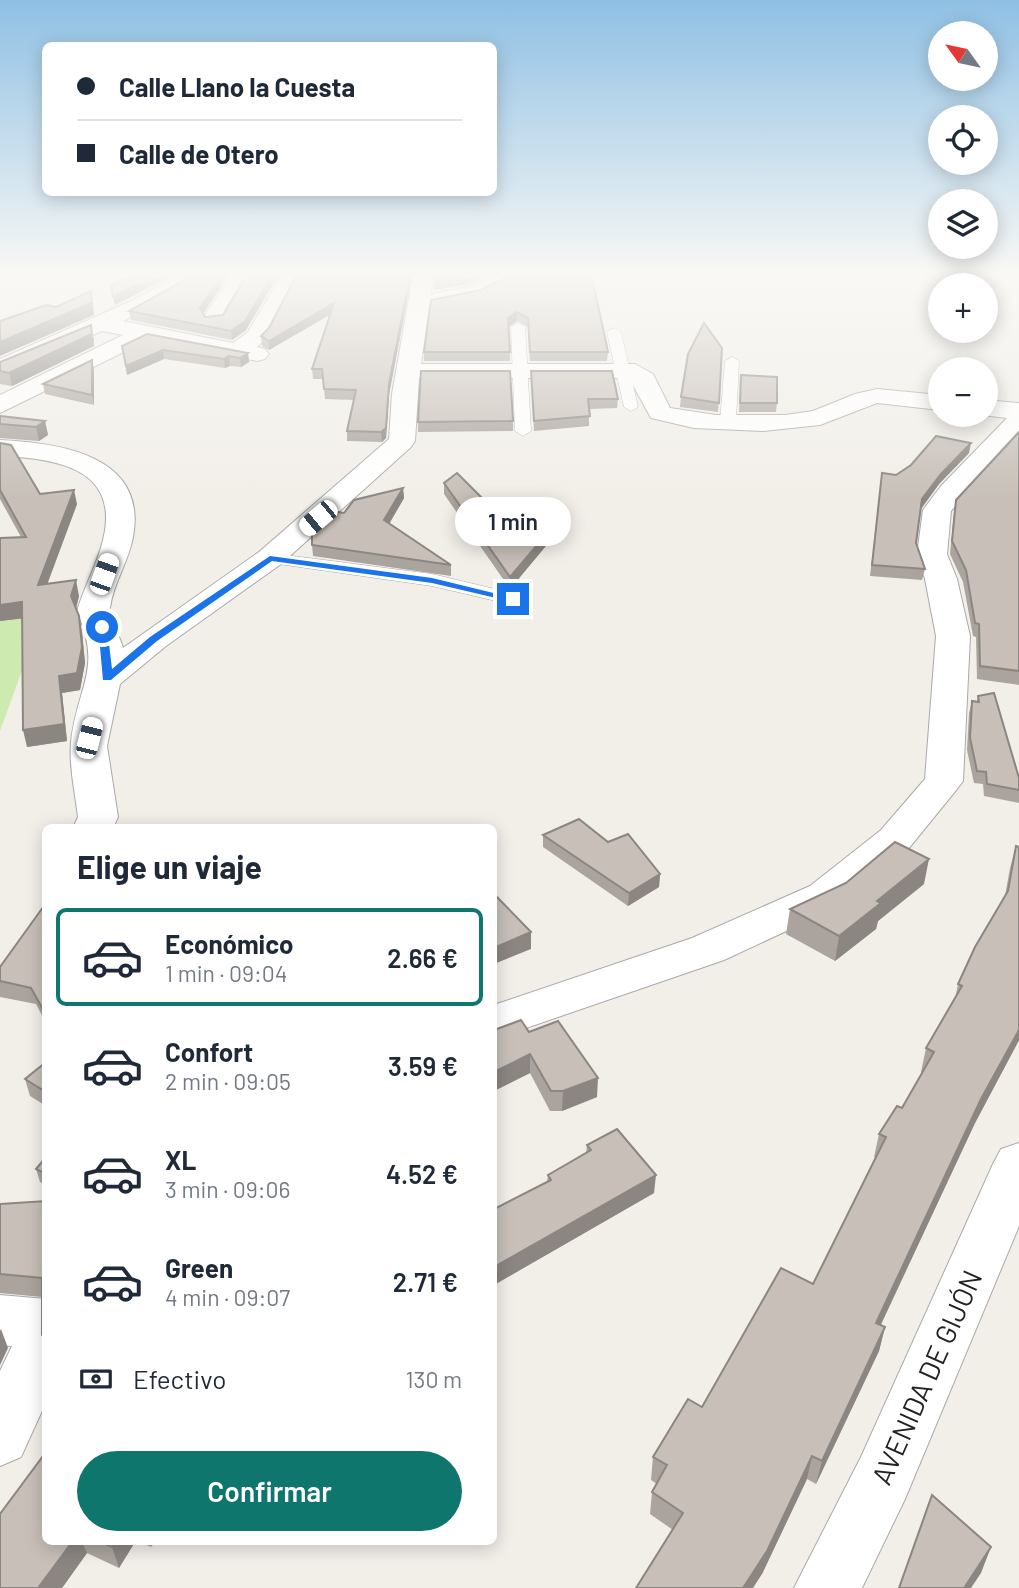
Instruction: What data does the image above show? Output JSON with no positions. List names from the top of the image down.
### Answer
{
  "streets": {
    "street": ["AVENIDA DE GIJÓN"]
  },
  "north": "top left",
  "page": {
    "map_buttons": ["+", "−"],
    "banner": ["Calle Llano la Cuesta", "Calle de Otero"],
    "bubble": "1 min",
    "heading": "Elige un viaje",
    "list": [
      {
        "name": "Económico",
        "note": "1 min · 09:04",
        "value": "2.66 €"
      },
      {
        "name": "Confort",
        "note": "2 min · 09:05",
        "value": "3.59 €"
      },
      {
        "name": "XL",
        "note": "3 min · 09:06",
        "value": "4.52 €"
      },
      {
        "name": "Green",
        "note": "4 min · 09:07",
        "value": "2.71 €"
      }
    ],
    "pay": ["Efectivo", "130 m"],
    "buttons": "Confirmar"
  }
}
